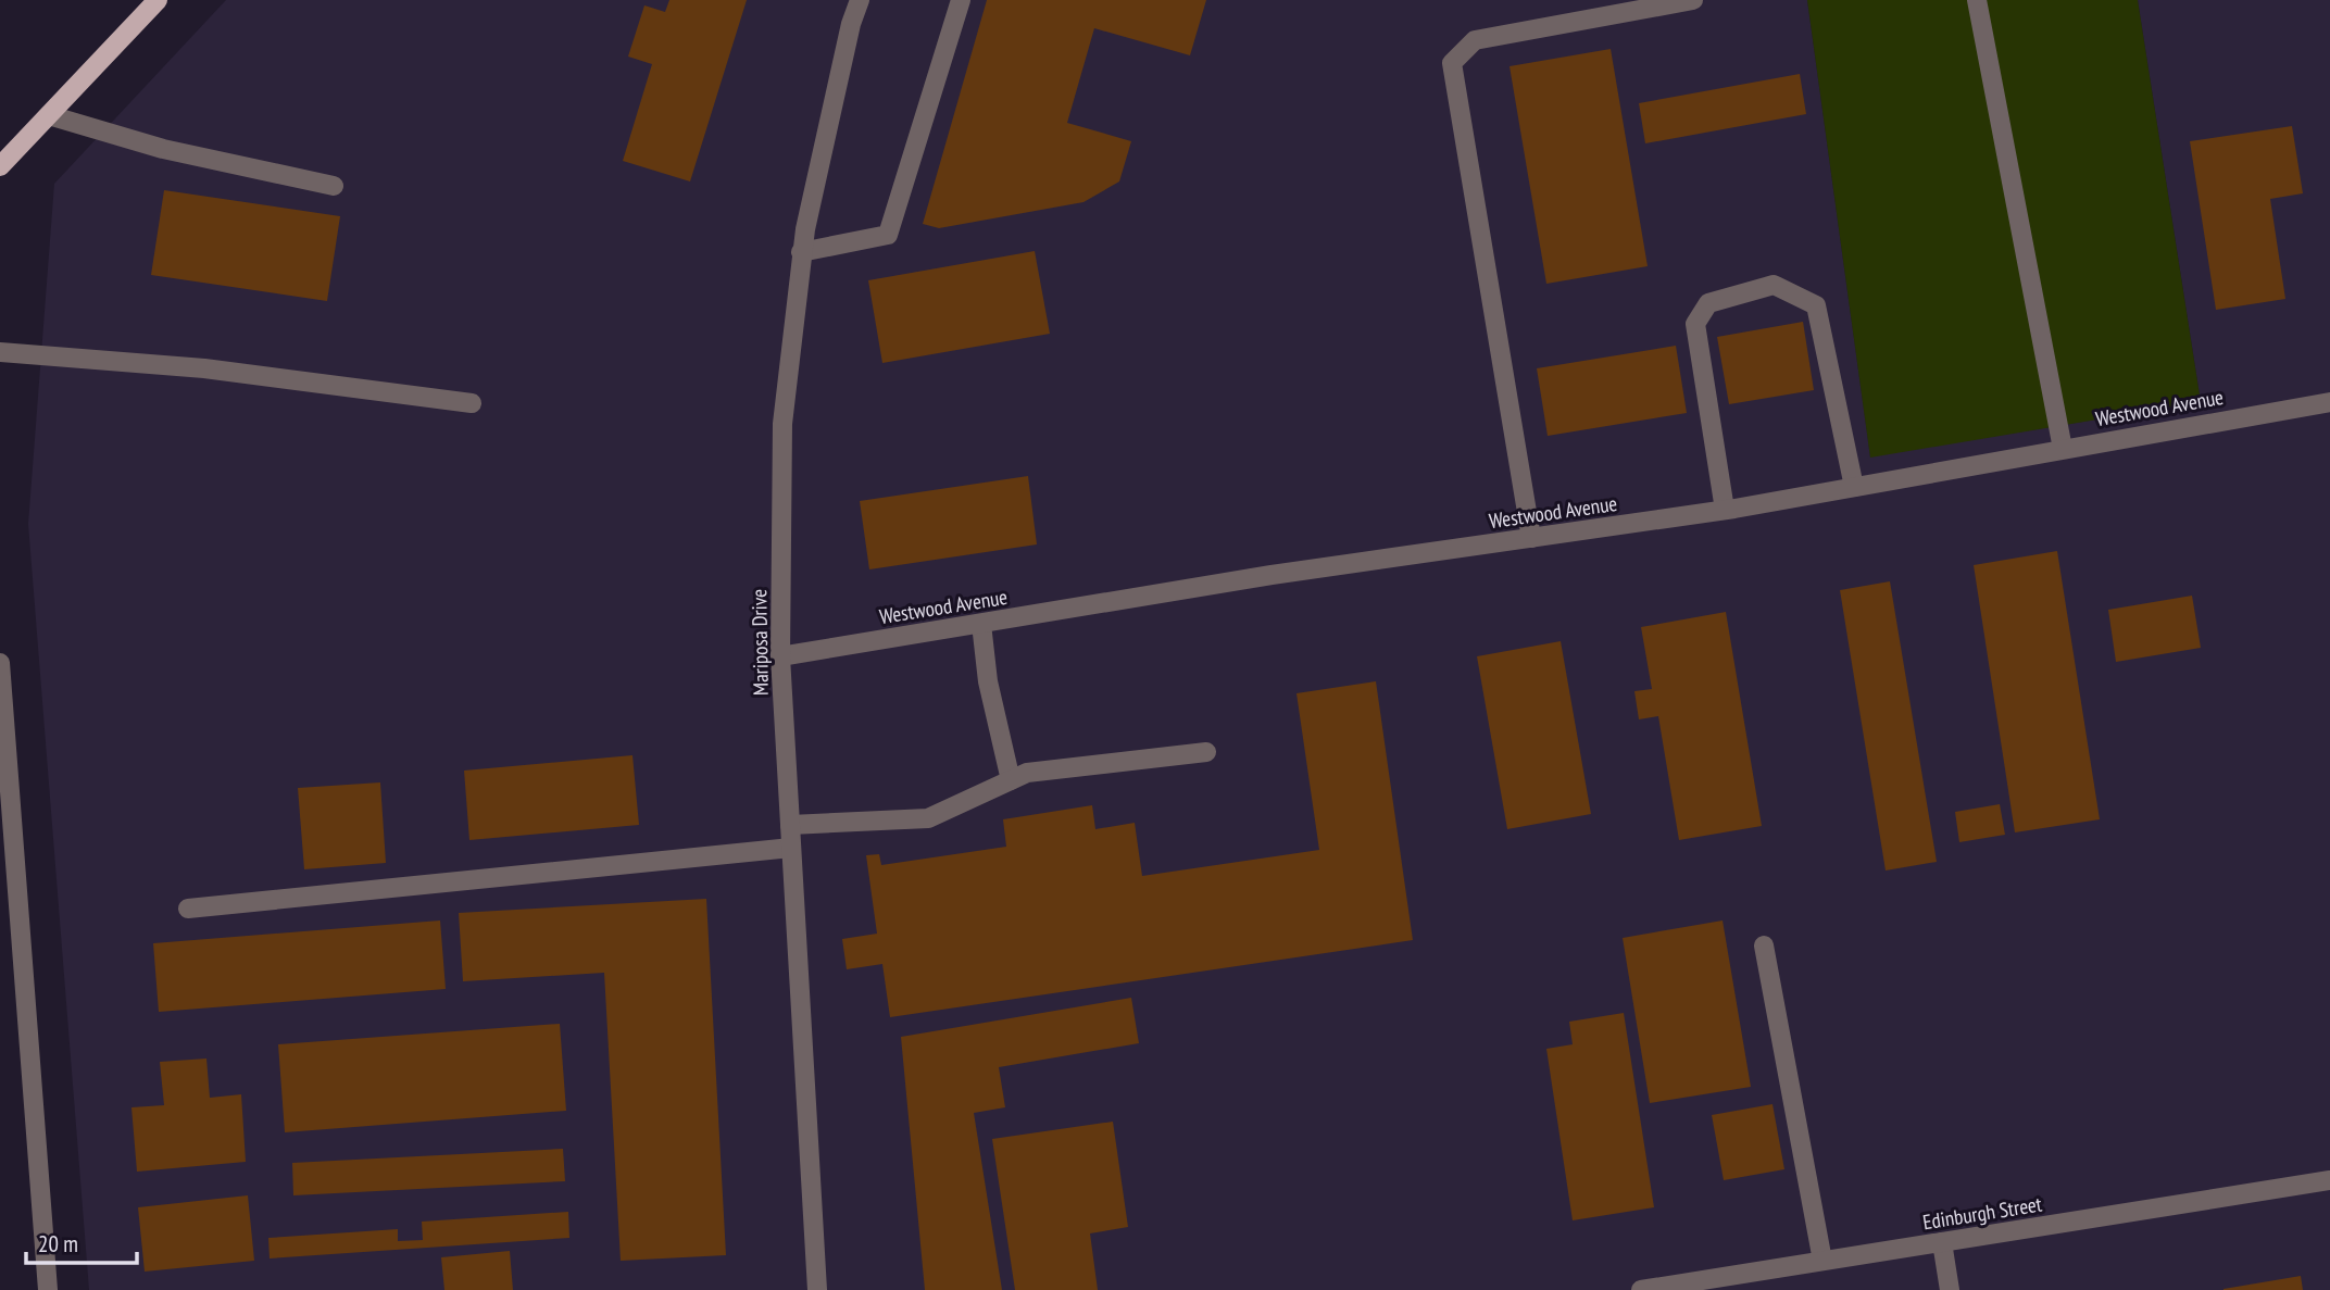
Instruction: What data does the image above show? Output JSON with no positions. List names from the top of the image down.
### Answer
{
  "streets": {
    "street": ["Westwood Avenue", "Mariposa Drive", "Edinburgh Street"]
  },
  "crossings": [
    ["Westwood Avenue", "Mariposa Drive"]
  ],
  "scale_bar": "20 m"
}
